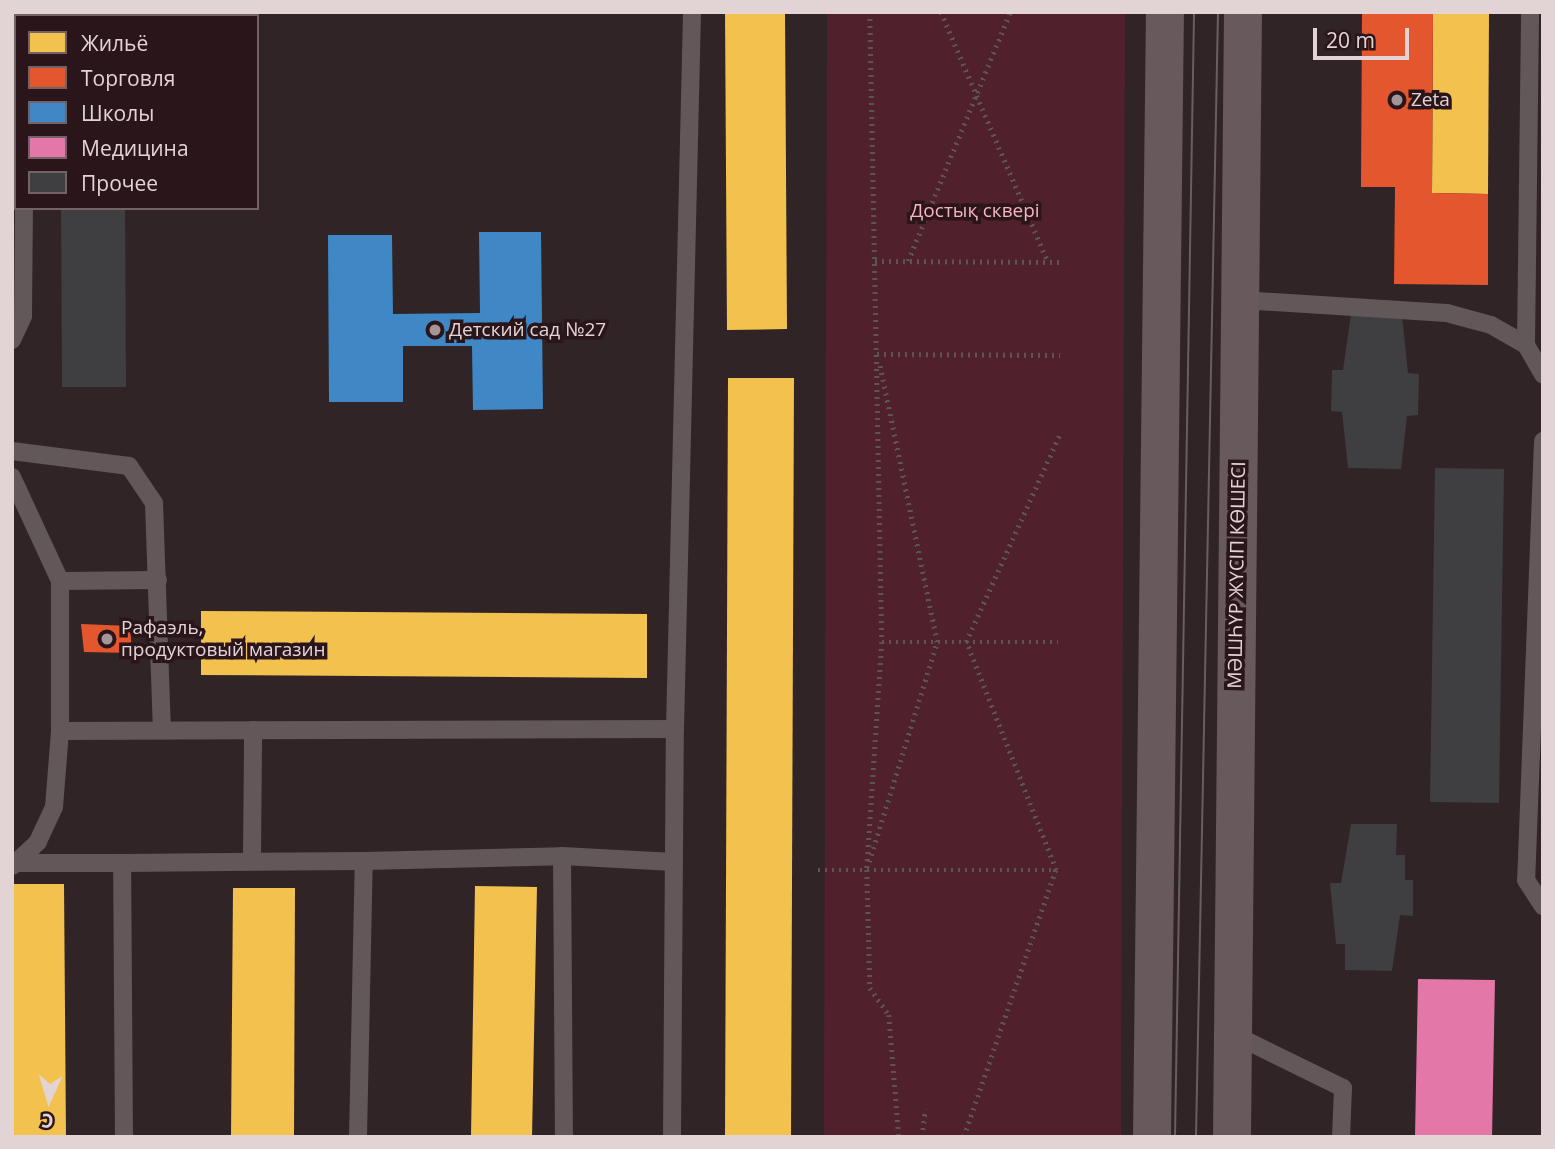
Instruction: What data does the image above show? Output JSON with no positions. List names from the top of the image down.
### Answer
{
  "streets": {
    "street": ["МӘШҺҮР ЖҮСІП КӨШЕСІ"]
  },
  "parks": ["Достық сквері"],
  "places": ["Zeta", "Детский сад №27", "Рафаэль, продуктовый магазин"],
  "legend": [
    "Жильё",
    "Торговля",
    "Школы",
    "Медицина",
    "Прочее"
  ],
  "scale_bar": "20 m",
  "north": "bottom"
}
